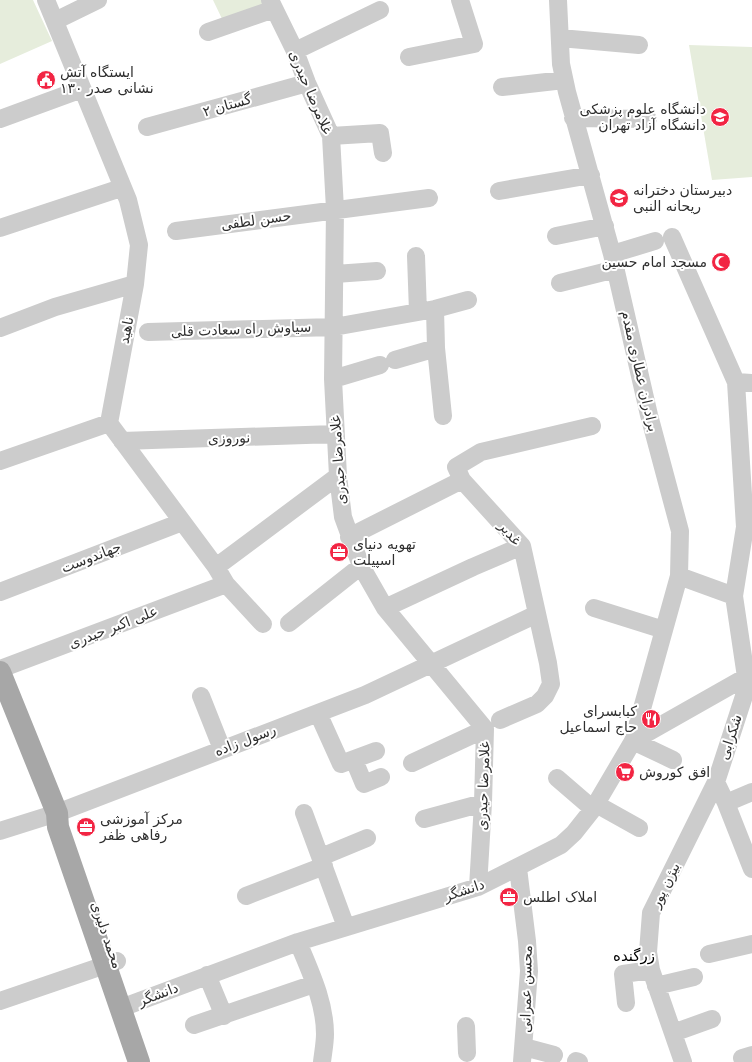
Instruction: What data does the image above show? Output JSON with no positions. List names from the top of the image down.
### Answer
{
  "streets": {
    "main road": ["محمد دلیری"],
    "street": [
      "غلامرضا حیدری",
      "گستان ۲",
      "حسن لطفی",
      "سیاوش راه سعادت قلی",
      "ناهید",
      "برادران عطاری مقدم",
      "نوروزی",
      "غدیر",
      "جهاندوست",
      "علی اکبر حیدری",
      "شکرابی",
      "رسول زاده",
      "بیژن پور",
      "دانشگر",
      "محسن عمرانی"
    ]
  },
  "crossings": [
    ["غلامرضا حیدری", "گستان ۲"],
    ["غلامرضا حیدری", "حسن لطفی"],
    ["غلامرضا حیدری", "سیاوش راه سعادت قلی"],
    ["غلامرضا حیدری", "نوروزی"],
    ["غلامرضا حیدری", "رسول زاده"],
    ["غلامرضا حیدری", "دانشگر"],
    ["برادران عطاری مقدم", "دانشگر"],
    ["غدیر", "رسول زاده"],
    ["شکرابی", "بیژن پور"],
    ["شکرابی", "دانشگر"],
    ["رسول زاده", "محمد دلیری"],
    ["دانشگر", "محمد دلیری"],
    ["دانشگر", "محسن عمرانی"]
  ],
  "districts": ["زرگنده"],
  "places": {
    "public building": ["ایستگاه آتش نشانی صدر ۱۳۰"],
    "school or university": ["دانشگاه علوم پزشکی دانشگاه آزاد تهران", "دبیرستان دخترانه ریحانه النبی"],
    "mosque": ["مسجد امام حسین"],
    "office": ["تهویه دنیای اسپیلت", "مرکز آموزشی رفاهی ظفر", "املاک اطلس"],
    "restaurant": ["کبابسرای حاج اسماعیل"],
    "supermarket": ["افق کوروش"]
  }
}
